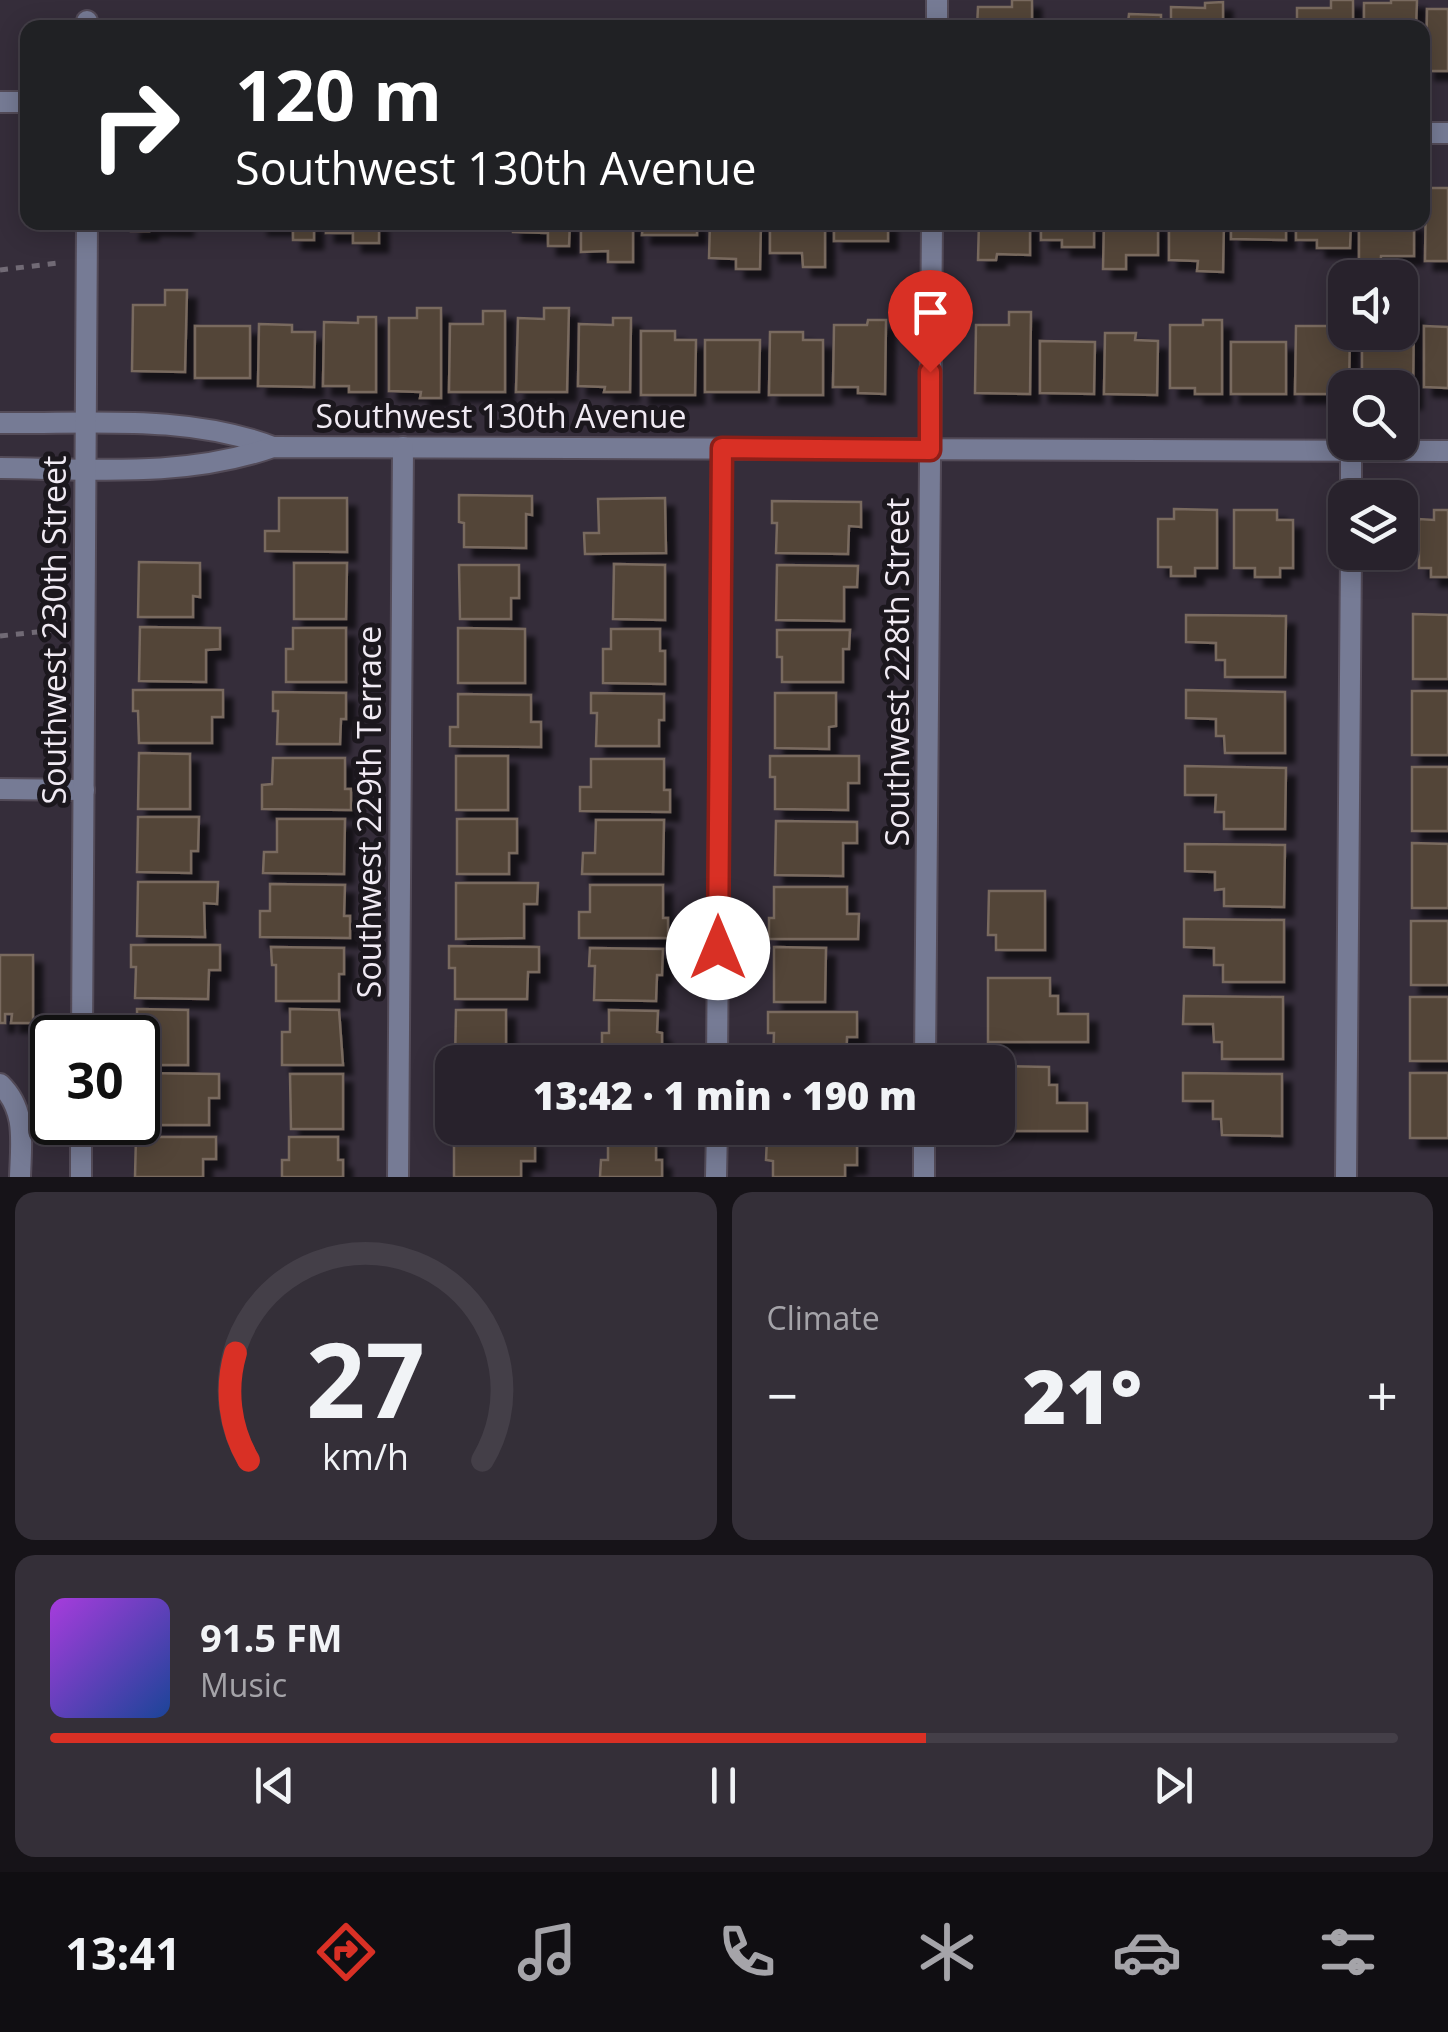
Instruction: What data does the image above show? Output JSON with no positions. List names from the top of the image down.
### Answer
{
  "streets": {
    "street": [
      "Southwest 130th Avenue",
      "Southwest 230th Street",
      "Southwest 228th Street",
      "Southwest 229th Terrace"
    ]
  },
  "crossings": [
    ["Southwest 130th Avenue", "Southwest 230th Street"],
    ["Southwest 130th Avenue", "Southwest 228th Street"],
    ["Southwest 130th Avenue", "Southwest 229th Terrace"]
  ],
  "page": {
    "turn": ["120 m", "Southwest 130th Avenue"],
    "limit": "30",
    "trip": "13:42 · 1 min · 190 m",
    "tile": "Climate",
    "heat": ["−", "21°", "+"],
    "song": ["91.5 FM", "Music"],
    "tabs": "13:41",
    "gauge": ["27", "km/h"]
  }
}
